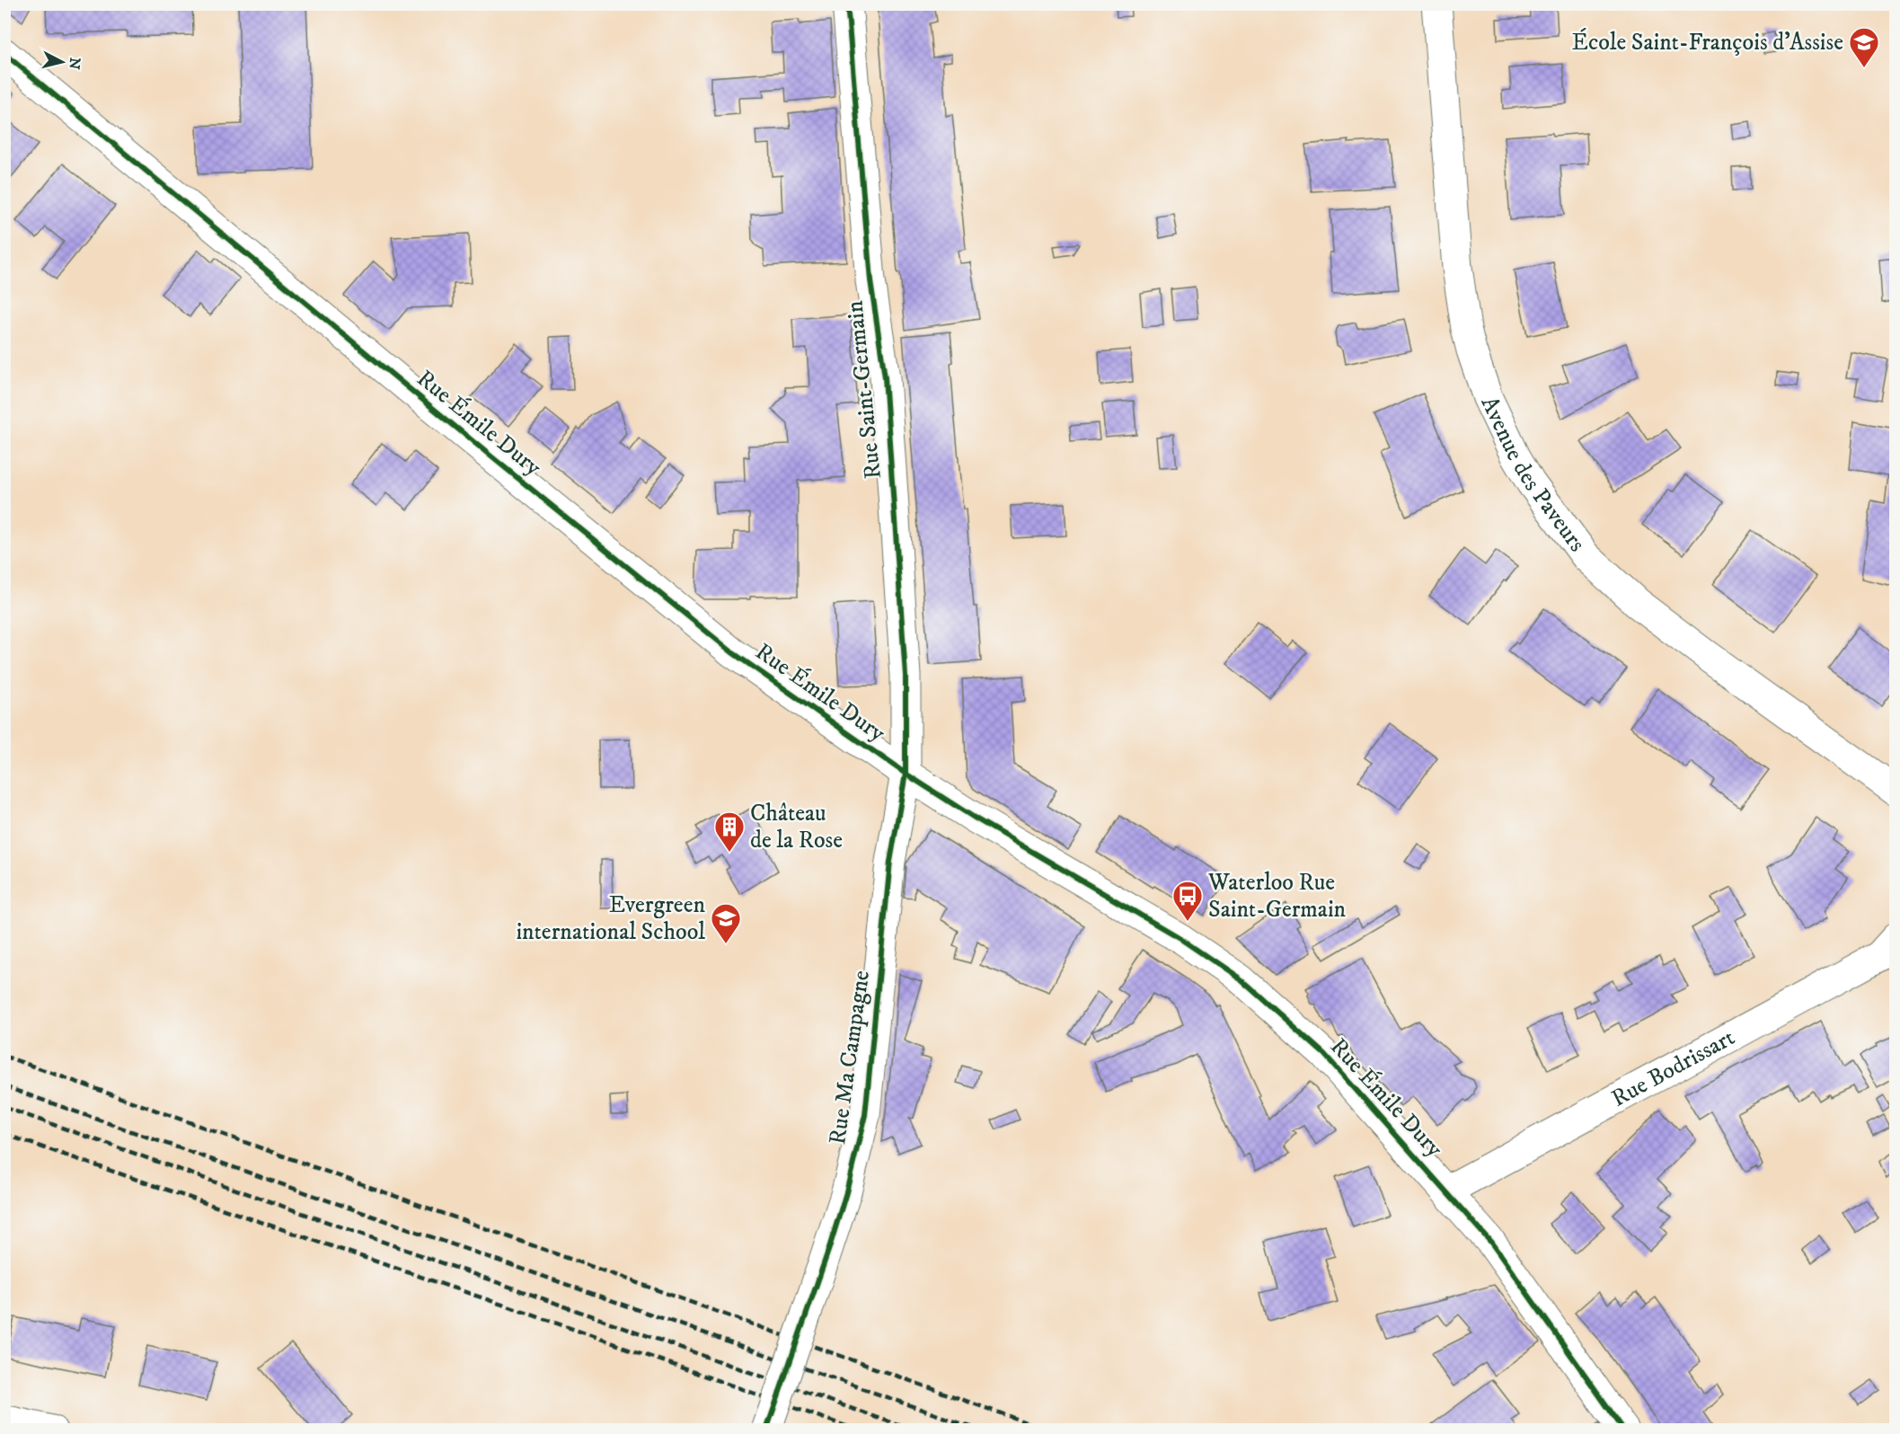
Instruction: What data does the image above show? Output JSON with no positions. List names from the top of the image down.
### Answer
{
  "streets": {
    "street": [
      "Rue Saint-Germain",
      "Rue Émile Dury",
      "Avenue des Paveurs",
      "Rue Ma Campagne",
      "Rue Bodrissart"
    ]
  },
  "crossings": [
    ["Rue Saint-Germain", "Rue Émile Dury"],
    ["Rue Saint-Germain", "Rue Ma Campagne"],
    ["Rue Émile Dury", "Rue Ma Campagne"],
    ["Rue Émile Dury", "Rue Bodrissart"]
  ],
  "places": {
    "school or university": ["École Saint-François d'Assise", "Evergreen international School"],
    "building": ["Château de la Rose"],
    "bus stop": ["Waterloo Rue Saint-Germain"]
  },
  "north": "right"
}
